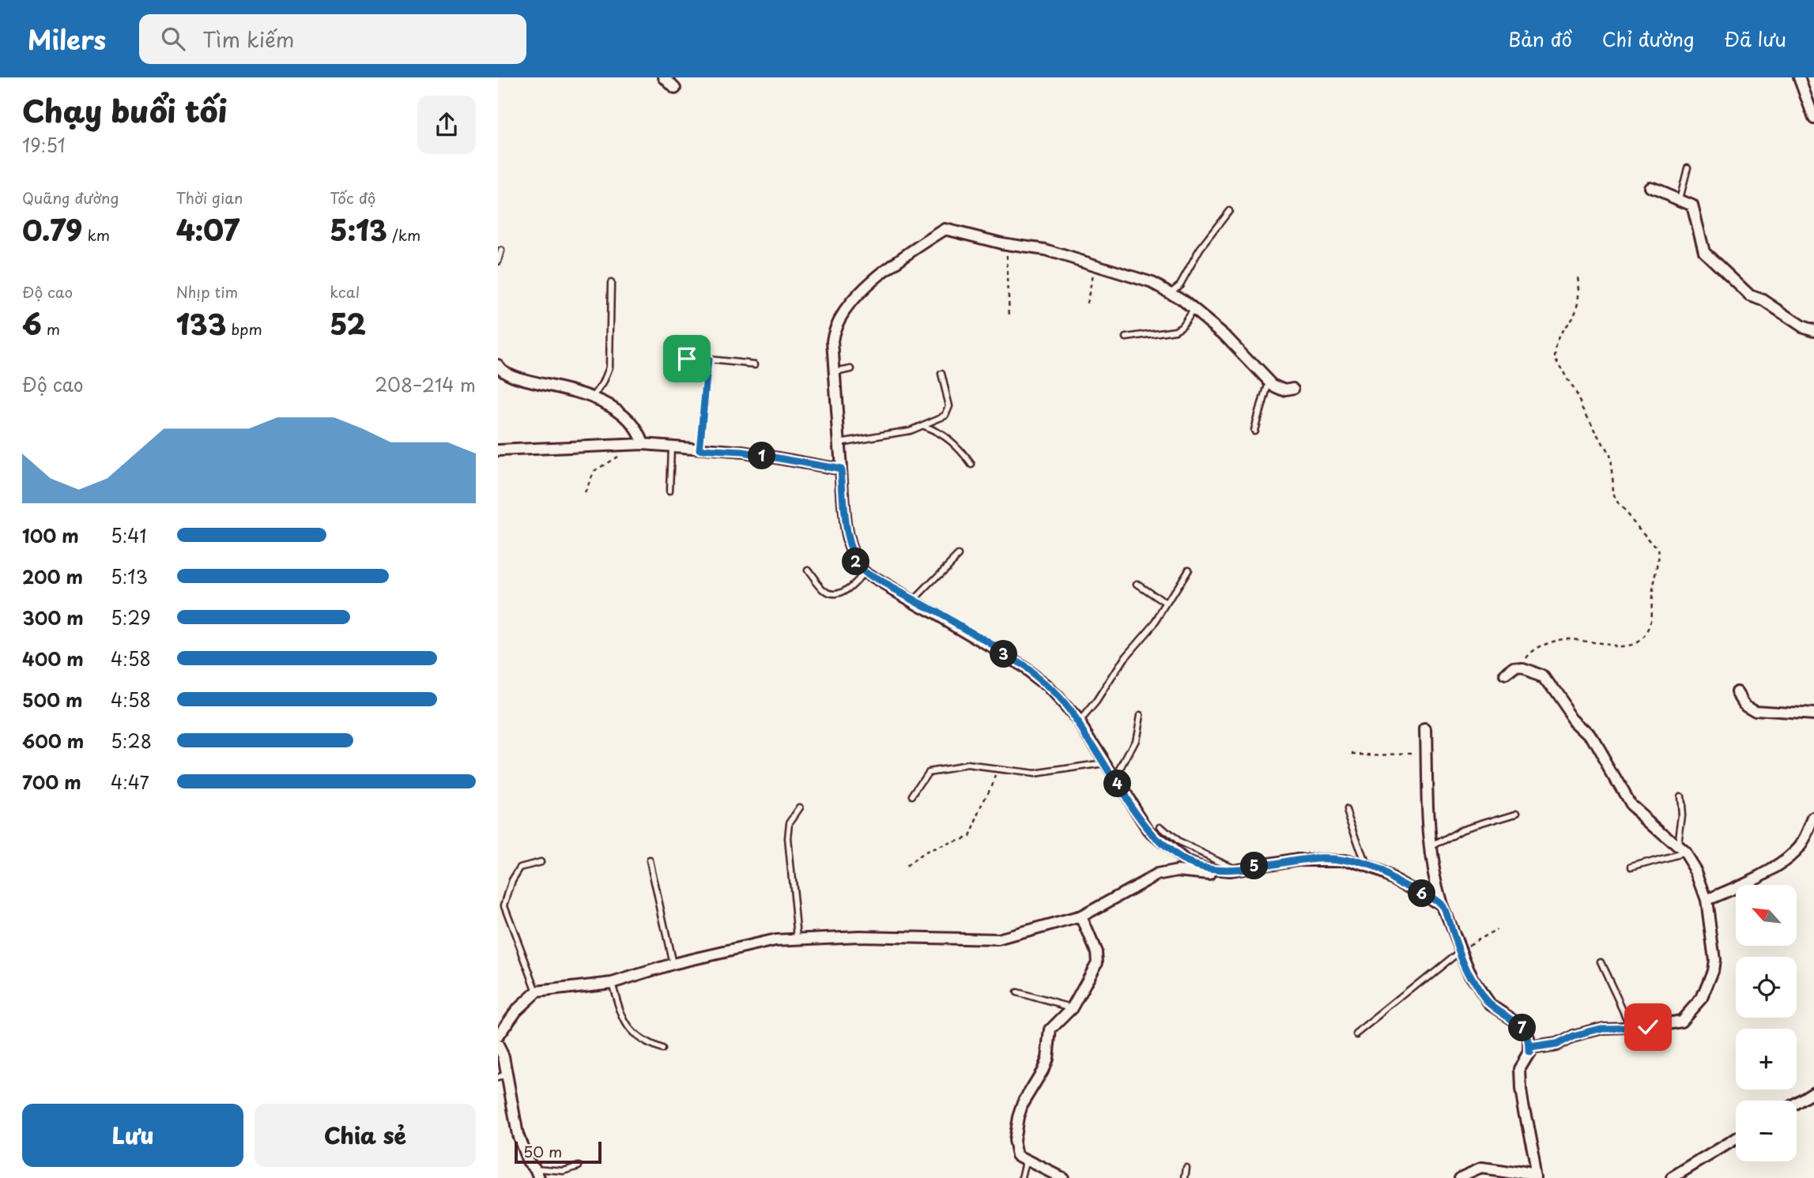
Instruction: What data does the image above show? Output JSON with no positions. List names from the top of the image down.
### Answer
{
  "scale_bar": "50 m",
  "north": "top left",
  "page": {
    "header": "Milers",
    "search": "Tìm kiếm",
    "nav": ["Bản đồ", "Chỉ đường", "Đã lưu"],
    "heading": ["Chạy buổi tối", "19:51"],
    "stats": [
      ["Quãng đường", "0.79 km"],
      ["Thời gian", "4:07"],
      ["Tốc độ", "5:13 /km"],
      ["Độ cao", "6 m"],
      ["Nhịp tim", "133 bpm"],
      ["kcal", "52"]
    ],
    "chart": ["Độ cao", "208–214 m"],
    "pins": [
      "1",
      "2",
      "3",
      "4",
      "5",
      "6",
      "7"
    ],
    "list": [
      {
        "name": "100 m",
        "note": "5:41"
      },
      {
        "name": "200 m",
        "note": "5:13"
      },
      {
        "name": "300 m",
        "note": "5:29"
      },
      {
        "name": "400 m",
        "note": "4:58"
      },
      {
        "name": "500 m",
        "note": "4:58"
      },
      {
        "name": "600 m",
        "note": "5:28"
      },
      {
        "name": "700 m",
        "note": "4:47"
      }
    ],
    "map_buttons": ["+", "−"],
    "buttons": ["Lưu", "Chia sẻ"],
    "scale": "50 m"
  }
}
